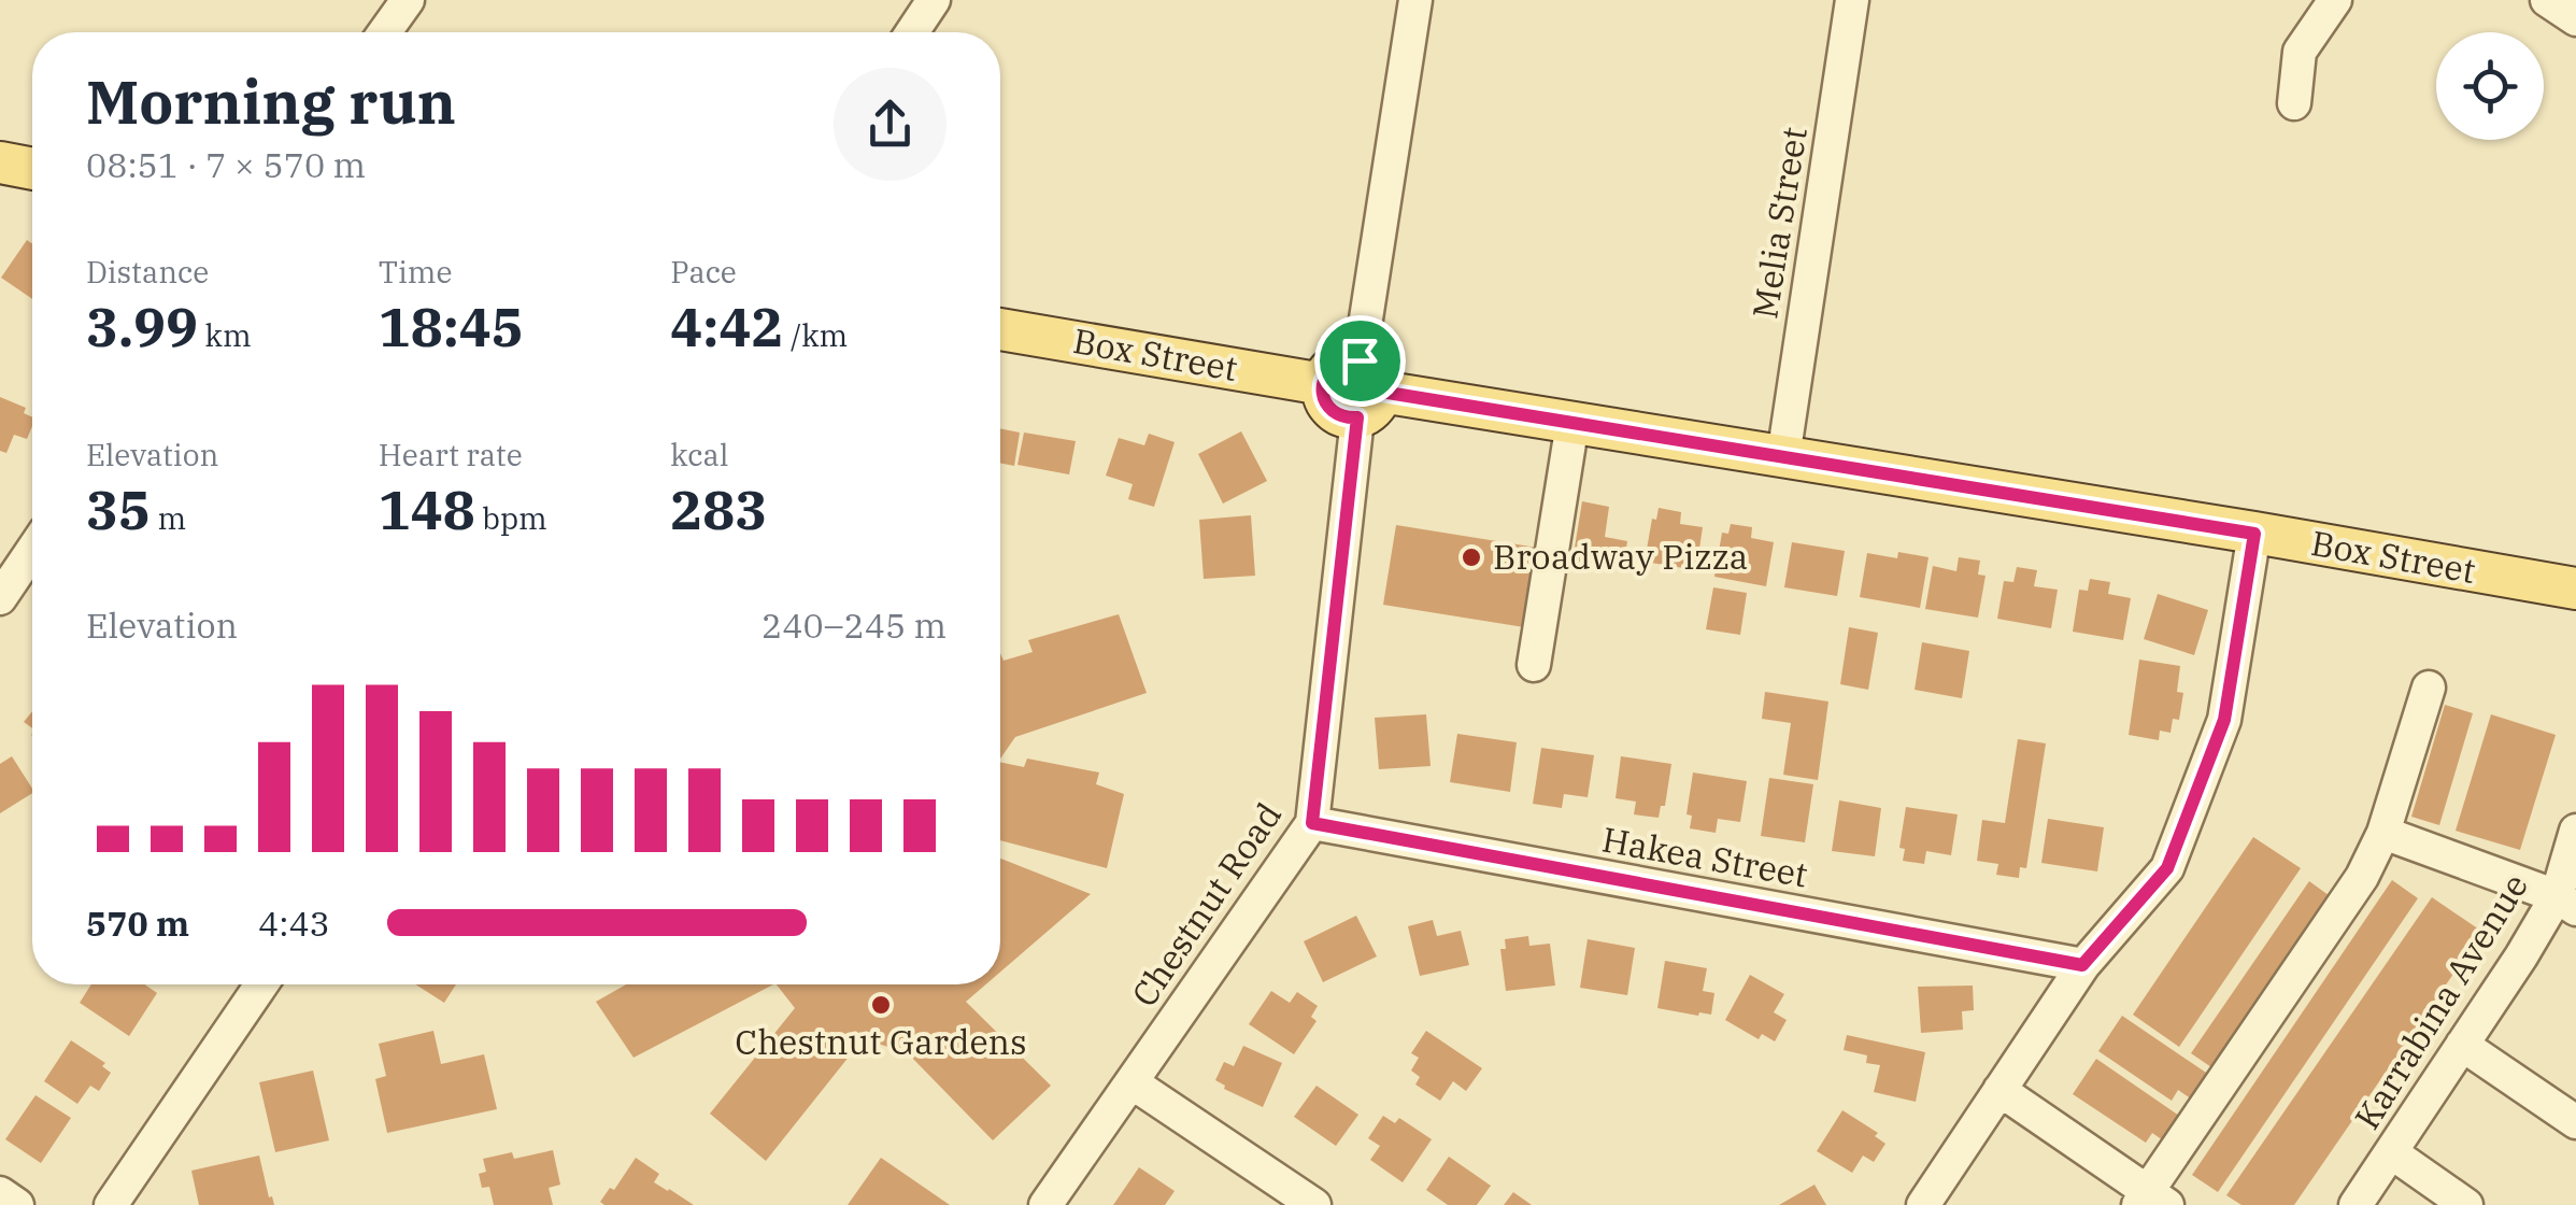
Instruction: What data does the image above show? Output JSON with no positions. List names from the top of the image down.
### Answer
{
  "streets": {
    "main road": ["Box Street"],
    "street": [
      "Melia Street",
      "Hakea Street",
      "Chestnut Road",
      "Karrabina Avenue"
    ]
  },
  "crossings": [
    ["Melia Street", "Box Street"],
    ["Box Street", "Chestnut Road"],
    ["Hakea Street", "Chestnut Road"]
  ],
  "places": ["Broadway Pizza", "Chestnut Gardens"],
  "page": {
    "heading": ["Morning run", "08:51 · 7 × 570 m"],
    "stats": [
      ["Distance", "3.99 km"],
      ["Time", "18:45"],
      ["Pace", "4:42 /km"],
      ["Elevation", "35 m"],
      ["Heart rate", "148 bpm"],
      ["kcal", "283"]
    ],
    "chart": ["Elevation", "240–245 m"],
    "list": [
      {
        "name": "570 m",
        "note": "4:43"
      }
    ]
  }
}
